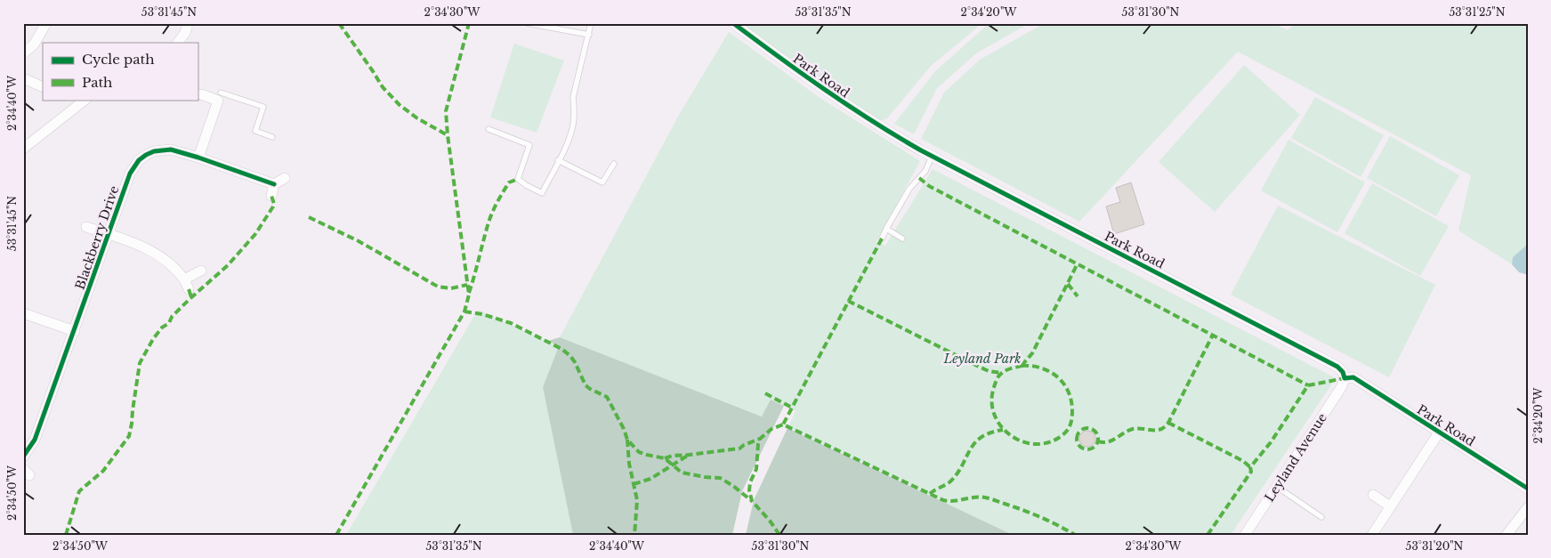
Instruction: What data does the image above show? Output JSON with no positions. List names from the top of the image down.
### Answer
{
  "streets": {
    "street": ["Park Road", "Blackberry Drive", "Leyland Avenue"]
  },
  "crossings": [
    ["Park Road", "Leyland Avenue"]
  ],
  "parks": ["Leyland Park"],
  "legend": ["Cycle path", "Path"],
  "coordinates": [
    "53°31'45\"N",
    "2°34'30\"W",
    "53°31'35\"N",
    "2°34'20\"W",
    "53°31'30\"N",
    "53°31'25\"N",
    "2°34'40\"W",
    "2°34'50\"W",
    "53°31'20\"N"
  ]
}
